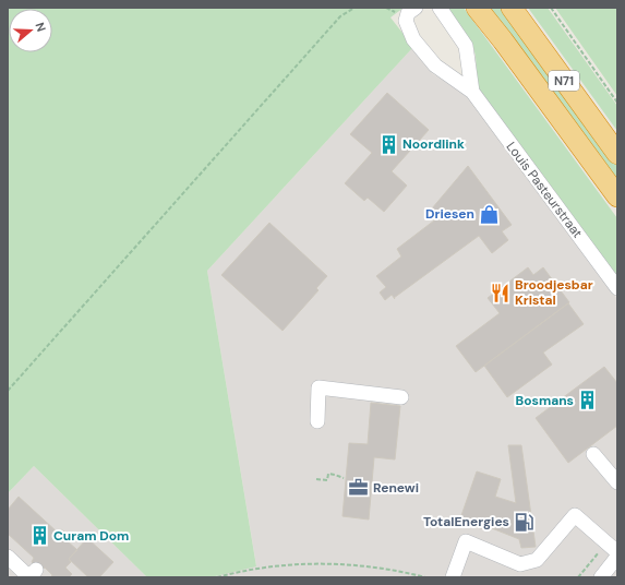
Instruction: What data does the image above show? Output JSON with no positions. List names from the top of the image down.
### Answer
{
  "streets": {
    "highway": ["N71"],
    "street": ["Louis Pasteurstraat"]
  },
  "places": {
    "building": ["Noordlink", "Bosmans", "Curam Dom"],
    "shop": ["Driesen"],
    "restaurant": ["Broodjesbar Kristal"],
    "office": ["Renewi"],
    "fuel station": ["TotalEnergies"]
  },
  "north": "right"
}
